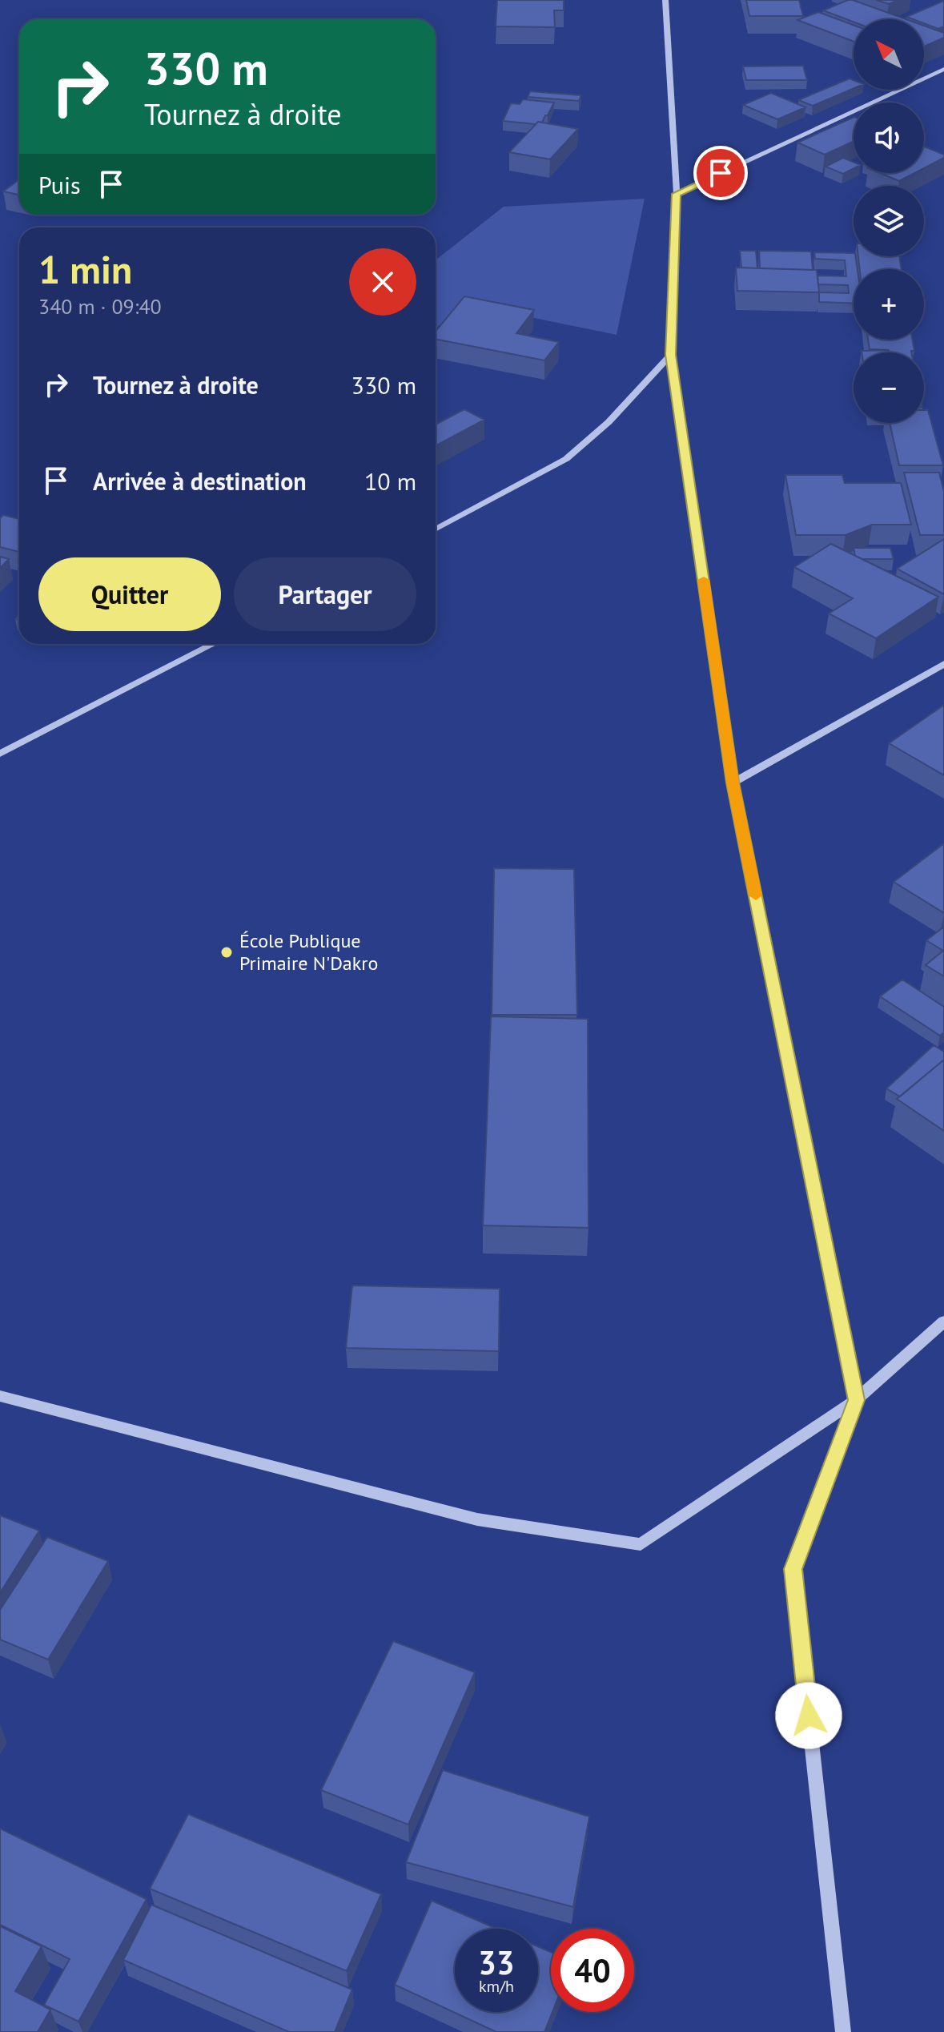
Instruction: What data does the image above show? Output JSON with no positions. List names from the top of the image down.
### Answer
{
  "places": ["École Publique Primaire N'Dakro"],
  "north": "top left",
  "page": {
    "map_buttons": ["+", "−"],
    "turn": ["330 m", "Tournez à droite"],
    "then": "Puis",
    "heading": ["1 min", "340 m · 09:40"],
    "list": [
      {
        "name": "Tournez à droite",
        "value": "330 m"
      },
      {
        "name": "Arrivée à destination",
        "value": "10 m"
      }
    ],
    "buttons": ["Quitter", "Partager"],
    "speed": "33 km/h",
    "limit": "40"
  }
}
